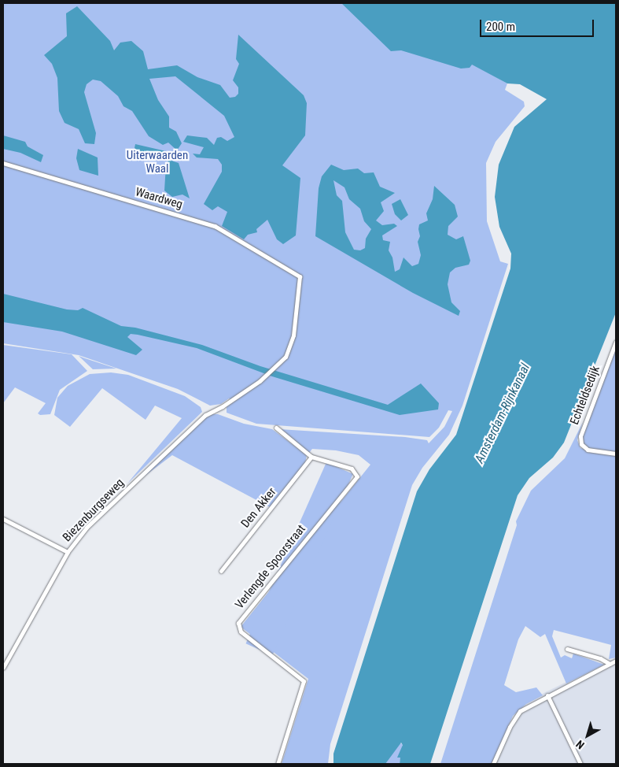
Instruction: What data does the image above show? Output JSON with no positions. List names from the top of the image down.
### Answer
{
  "streets": {
    "street": [
      "Waardweg",
      "Echteldsedijk",
      "Den Akker",
      "Biezenburgseweg",
      "Verlengde Spoorstraat"
    ]
  },
  "crossings": [
    ["Waardweg", "Biezenburgseweg"],
    ["Den Akker", "Verlengde Spoorstraat"]
  ],
  "water": ["Amsterdam-Rijnkanaal"],
  "parks": ["Uiterwaarden Waal"],
  "scale_bar": "200 m",
  "north": "bottom left"
}
